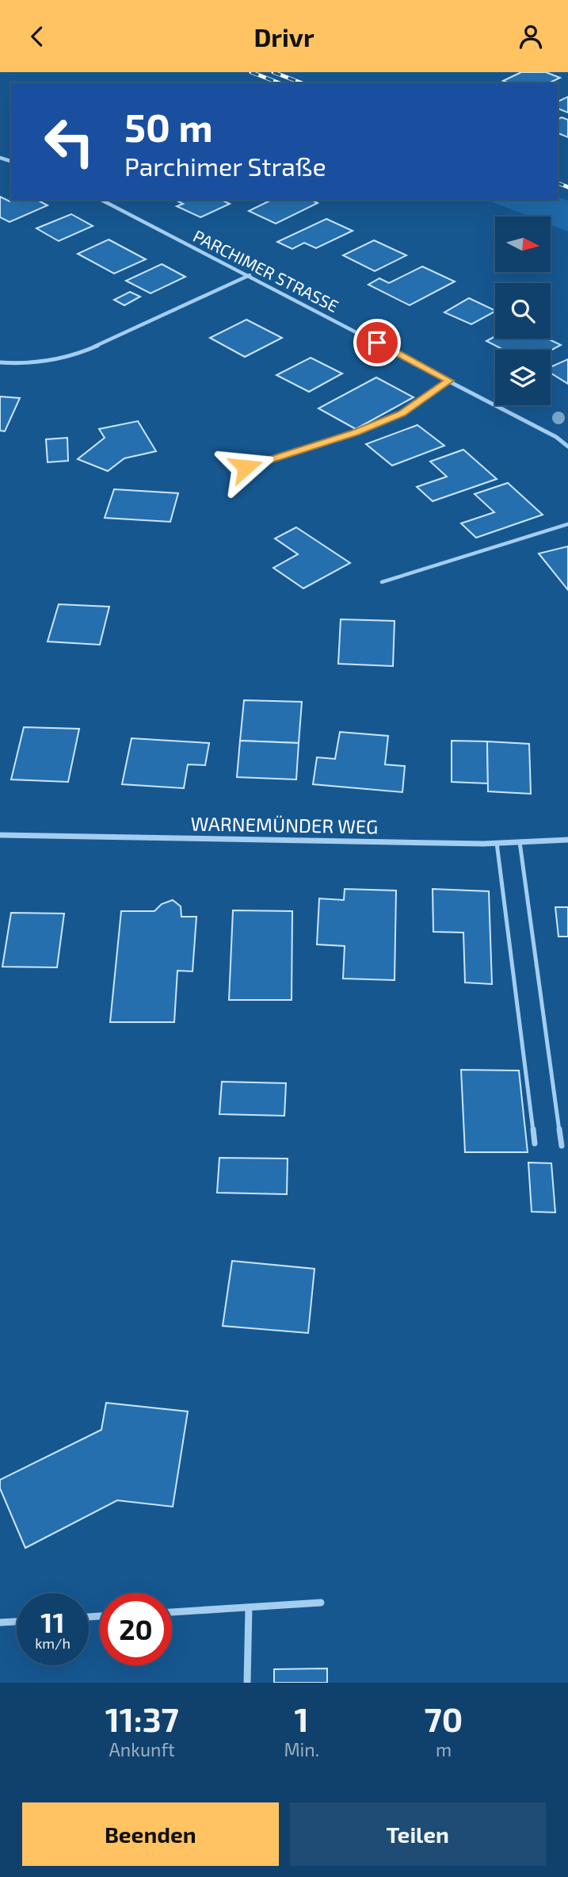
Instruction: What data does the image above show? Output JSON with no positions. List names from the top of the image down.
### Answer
{
  "streets": {
    "street": ["PARCHIMER STRASSE", "WARNEMÜNDER WEG"]
  },
  "north": "right",
  "page": {
    "header": "Drivr",
    "turn": ["50 m", "Parchimer Straße"],
    "speed": "11 km/h",
    "limit": "20",
    "eta": [
      "11:37",
      "Ankunft",
      "1",
      "Min.",
      "70",
      "m"
    ],
    "buttons": ["Beenden", "Teilen"]
  }
}
